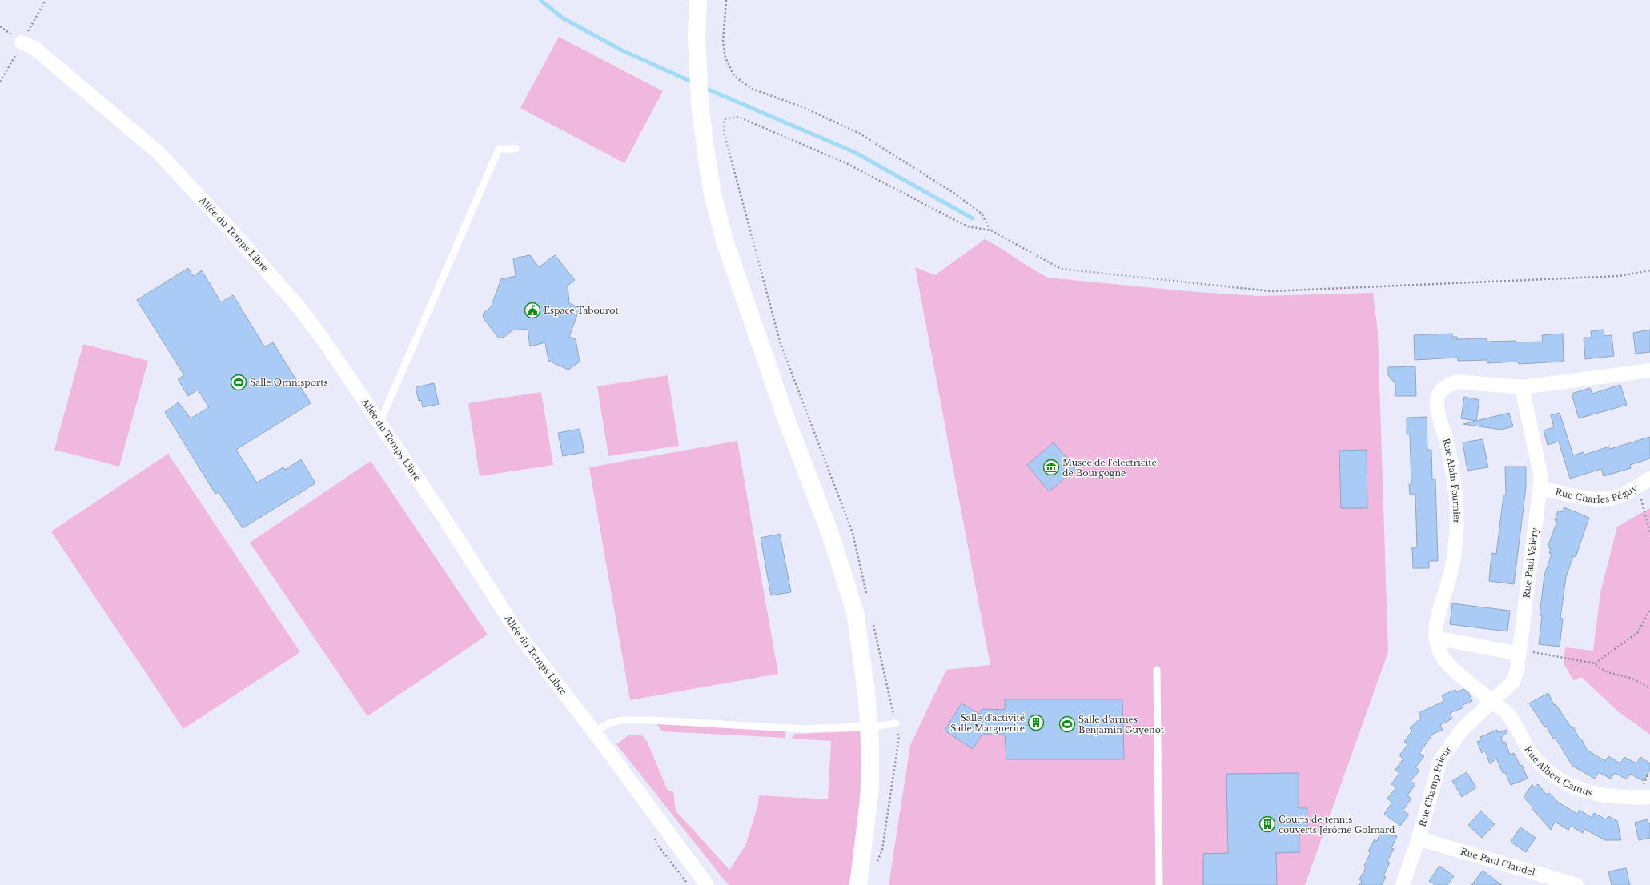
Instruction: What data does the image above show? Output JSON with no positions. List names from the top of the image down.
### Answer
{
  "streets": {
    "street": [
      "Allée du Temps Libre",
      "Rue Alain Fournier",
      "Rue Charles Péguy",
      "Rue Paul Valéry",
      "Rue Albert Camus",
      "Rue Champ Prieur",
      "Rue Paul Claudel"
    ]
  },
  "crossings": [
    ["Rue Alain Fournier", "Rue Paul Valéry"],
    ["Rue Alain Fournier", "Rue Albert Camus"],
    ["Rue Alain Fournier", "Rue Champ Prieur"],
    ["Rue Charles Péguy", "Rue Paul Valéry"],
    ["Rue Albert Camus", "Rue Champ Prieur"],
    ["Rue Champ Prieur", "Rue Paul Claudel"]
  ],
  "places": {
    "public building": ["Espace Tabourot"],
    "sports": ["Salle Omnisports", "Salle d'armes Benjamin Guyenot"],
    "museum": ["Musée de l'électricité de Bourgogne"],
    "building": ["Salle d'activité Salle Marguerite", "Courts de tennis couverts Jérôme Golmard"]
  }
}
